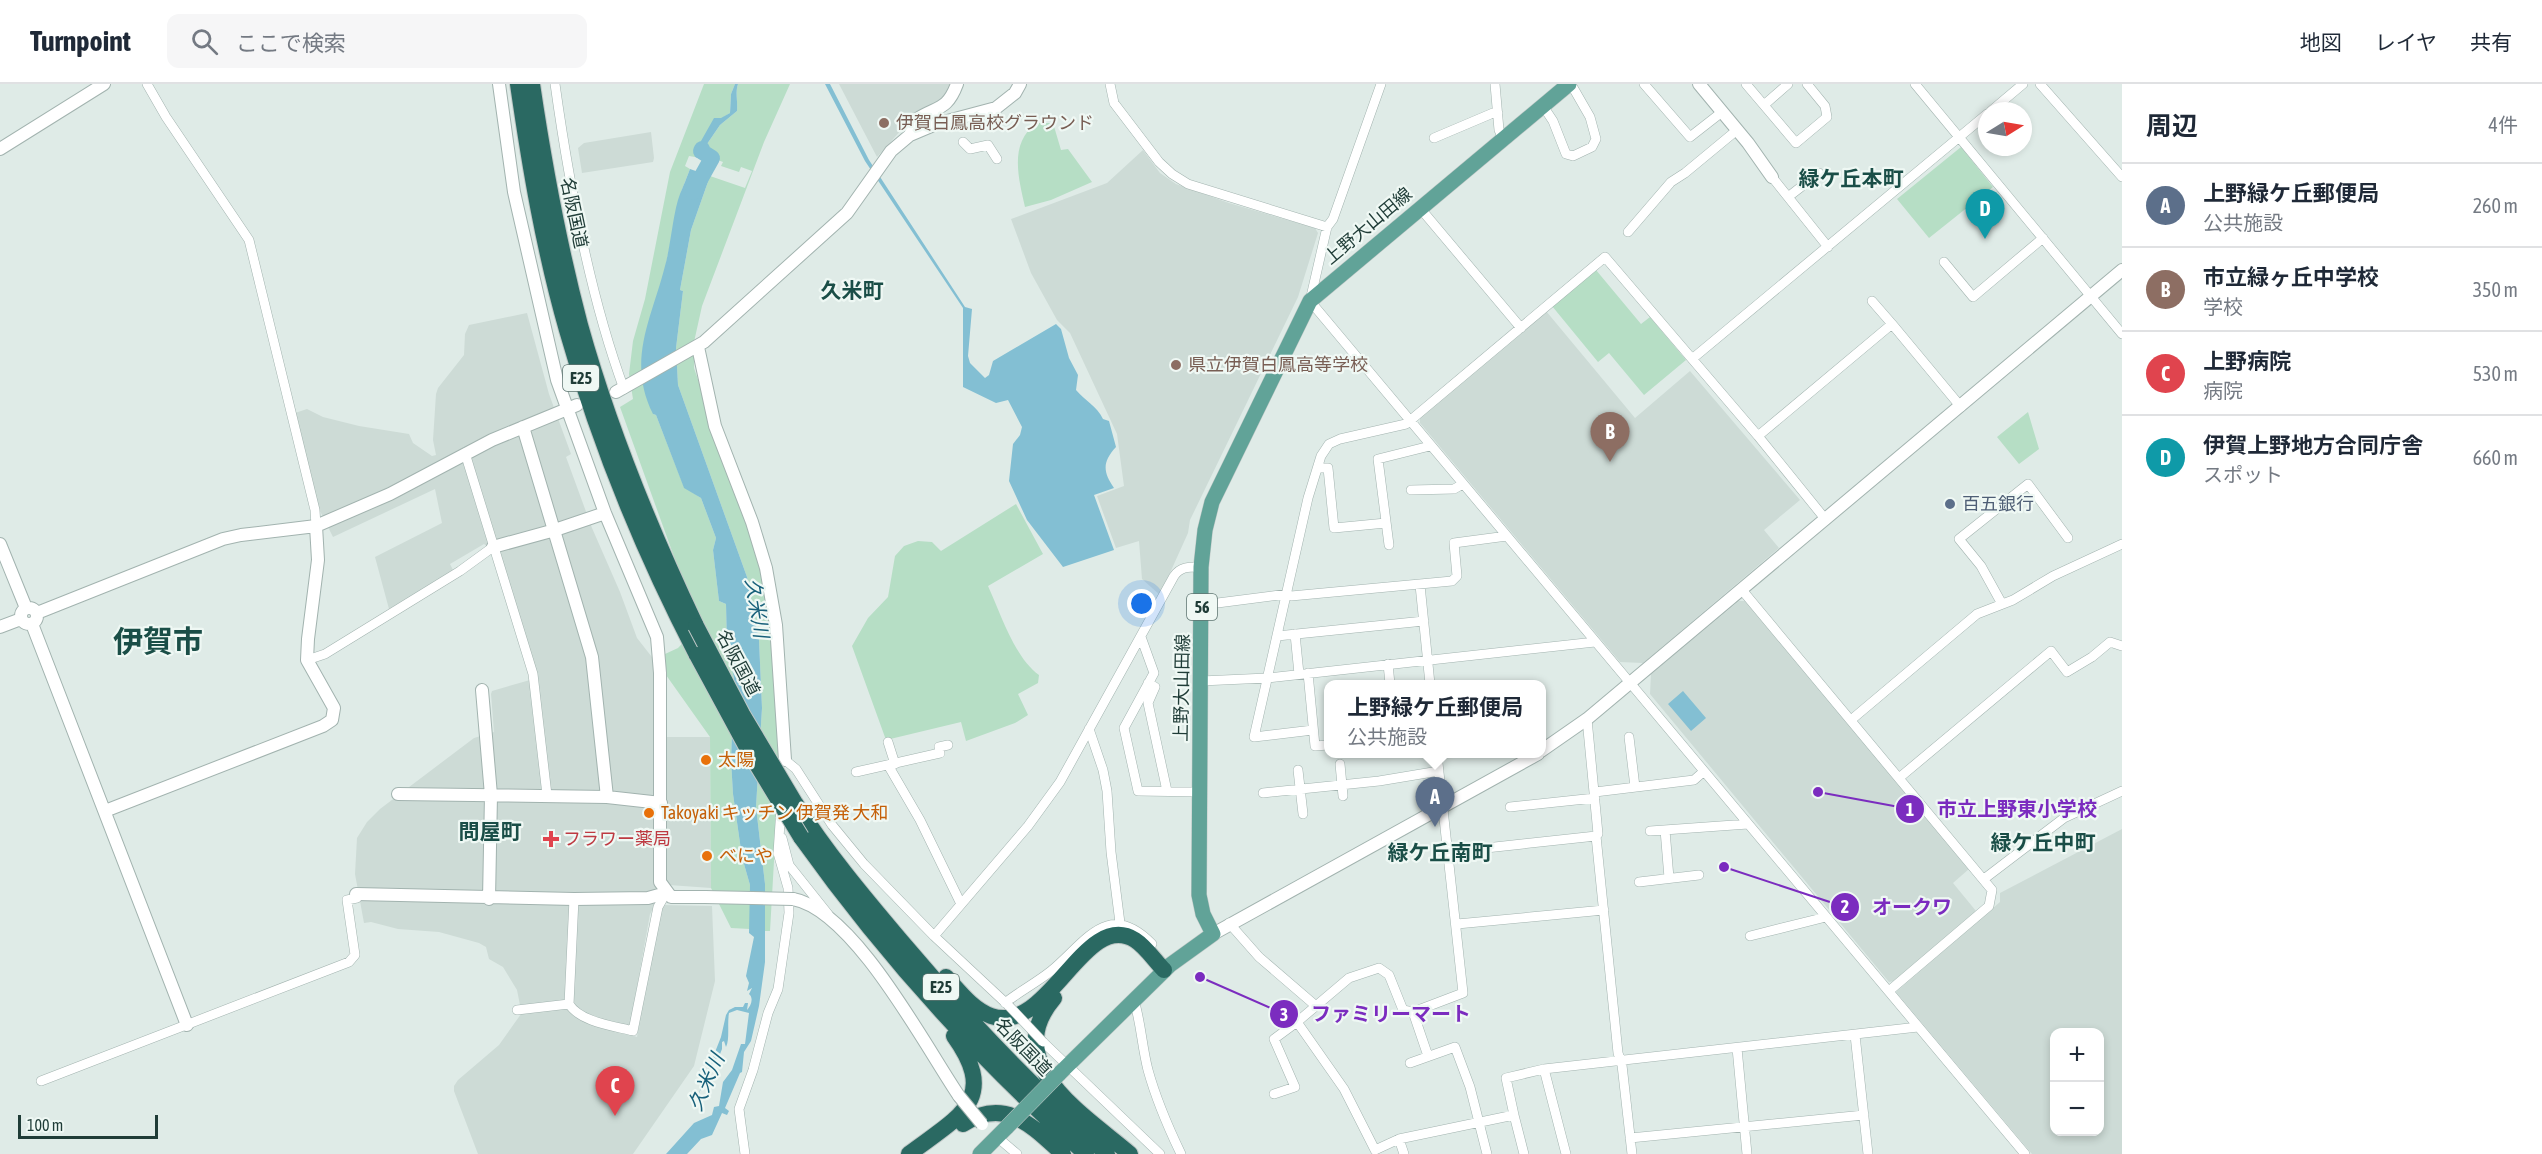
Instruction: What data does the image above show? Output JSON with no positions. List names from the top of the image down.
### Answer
{
  "streets": {
    "highway": ["名阪国道", "E25"],
    "main road": ["上野大山田線", "56"]
  },
  "districts": [
    "緑ケ丘本町",
    "久米町",
    "伊賀市",
    "問屋町",
    "緑ケ丘中町",
    "緑ケ丘南町"
  ],
  "water": ["久米川"],
  "places": {
    "other": [
      "伊賀白鳳高校グラウンド",
      "県立伊賀白鳳高等学校",
      "百五銀行",
      "太陽",
      "市立上野東小学校",
      "Takoyaki キッチン 伊賀発 大和",
      "べにや",
      "オークワ",
      "ファミリーマート"
    ],
    "health": ["フラワー薬局"]
  },
  "scale_bar": "100 m",
  "north": "right",
  "page": {
    "header": "Turnpoint",
    "search": "ここで検索",
    "nav": ["地図", "レイヤ", "共有"],
    "heading": ["周辺", "4件"],
    "list": [
      {
        "mark": "A",
        "name": "上野緑ケ丘郵便局",
        "note": "公共施設",
        "value": "260 m"
      },
      {
        "mark": "B",
        "name": "市立緑ヶ丘中学校",
        "note": "学校",
        "value": "350 m"
      },
      {
        "mark": "C",
        "name": "上野病院",
        "note": "病院",
        "value": "530 m"
      },
      {
        "mark": "D",
        "name": "伊賀上野地方合同庁舎",
        "note": "スポット",
        "value": "660 m"
      }
    ],
    "pins": [
      "D",
      "B",
      "A",
      "C"
    ],
    "popup": ["上野緑ケ丘郵便局", "公共施設"],
    "map_buttons": ["+", "−"],
    "scale": "100 m"
  }
}
